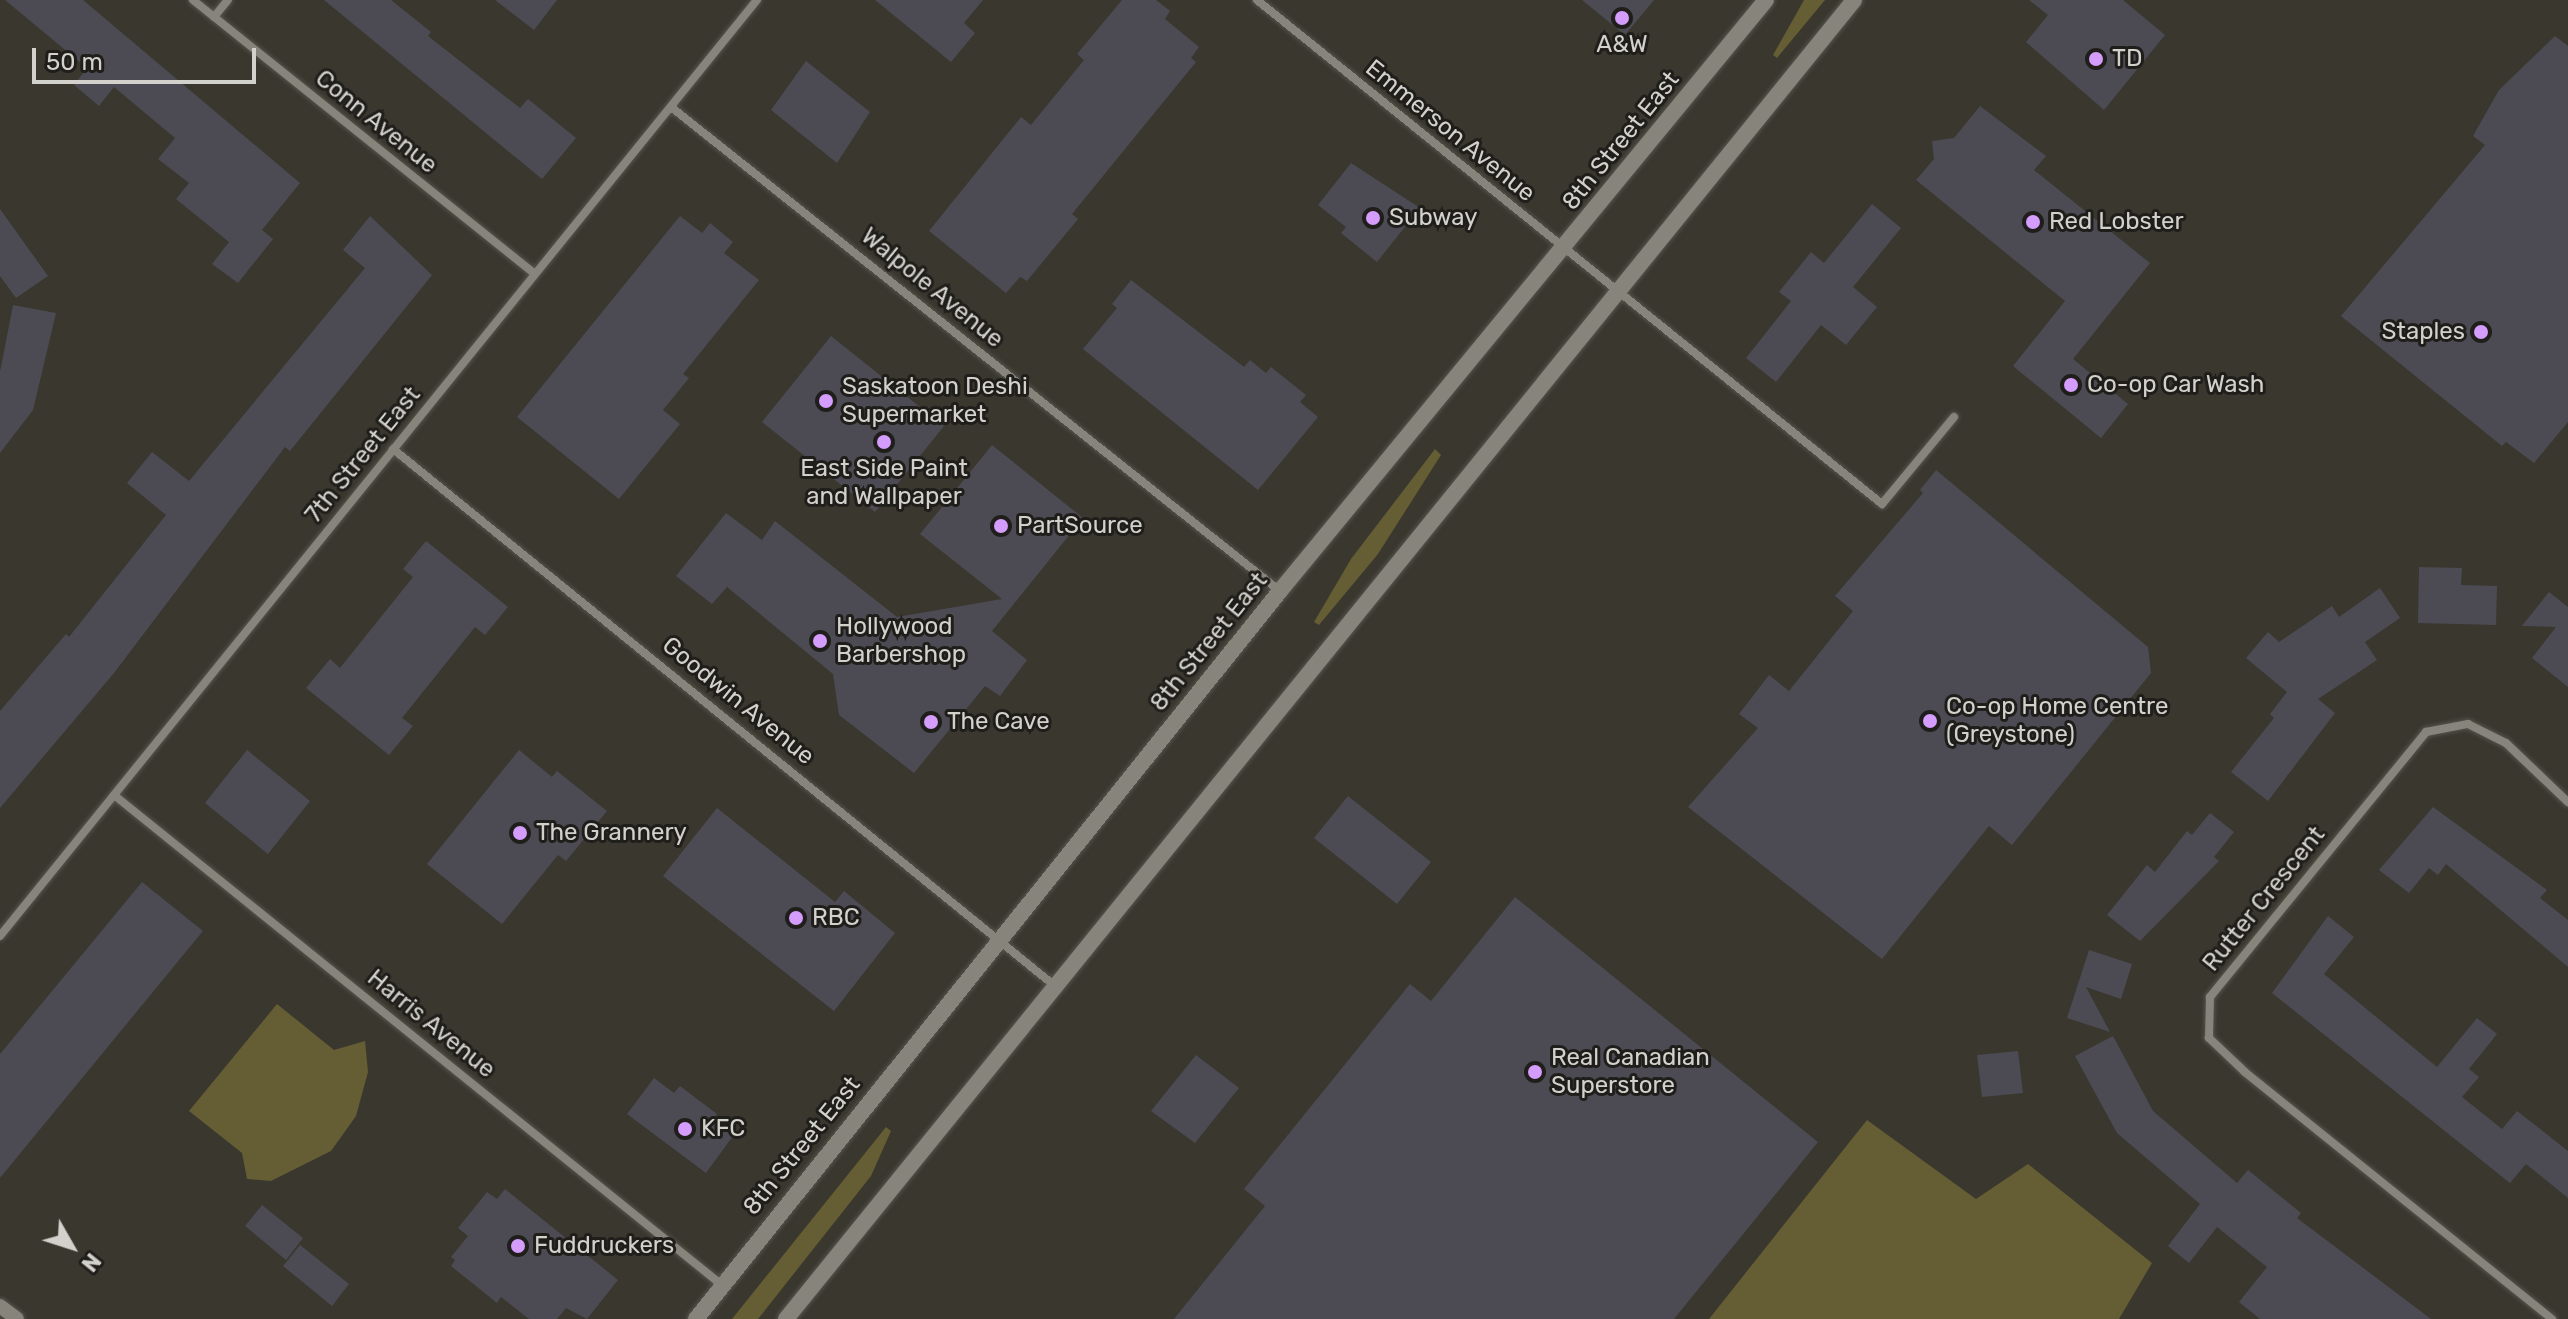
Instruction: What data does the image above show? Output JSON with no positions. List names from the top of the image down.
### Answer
{
  "streets": {
    "main road": ["8th Street East"],
    "street": [
      "Conn Avenue",
      "Emmerson Avenue",
      "Walpole Avenue",
      "7th Street East",
      "Goodwin Avenue",
      "Rutter Crescent",
      "Harris Avenue"
    ]
  },
  "crossings": [
    ["Conn Avenue", "7th Street East"],
    ["Emmerson Avenue", "8th Street East"],
    ["8th Street East", "Walpole Avenue"],
    ["8th Street East", "Goodwin Avenue"],
    ["8th Street East", "Harris Avenue"],
    ["Walpole Avenue", "7th Street East"],
    ["7th Street East", "Goodwin Avenue"],
    ["7th Street East", "Harris Avenue"]
  ],
  "places": [
    "A&W",
    "TD",
    "Subway",
    "Red Lobster",
    "Staples",
    "Co-op Car Wash",
    "Saskatoon Deshi Supermarket",
    "East Side Paint and Wallpaper",
    "PartSource",
    "Hollywood Barbershop",
    "Co-op Home Centre (Greystone)",
    "The Cave",
    "The Grannery",
    "RBC",
    "Real Canadian Superstore",
    "KFC",
    "Fuddruckers"
  ],
  "scale_bar": "50 m",
  "north": "bottom right"
}
